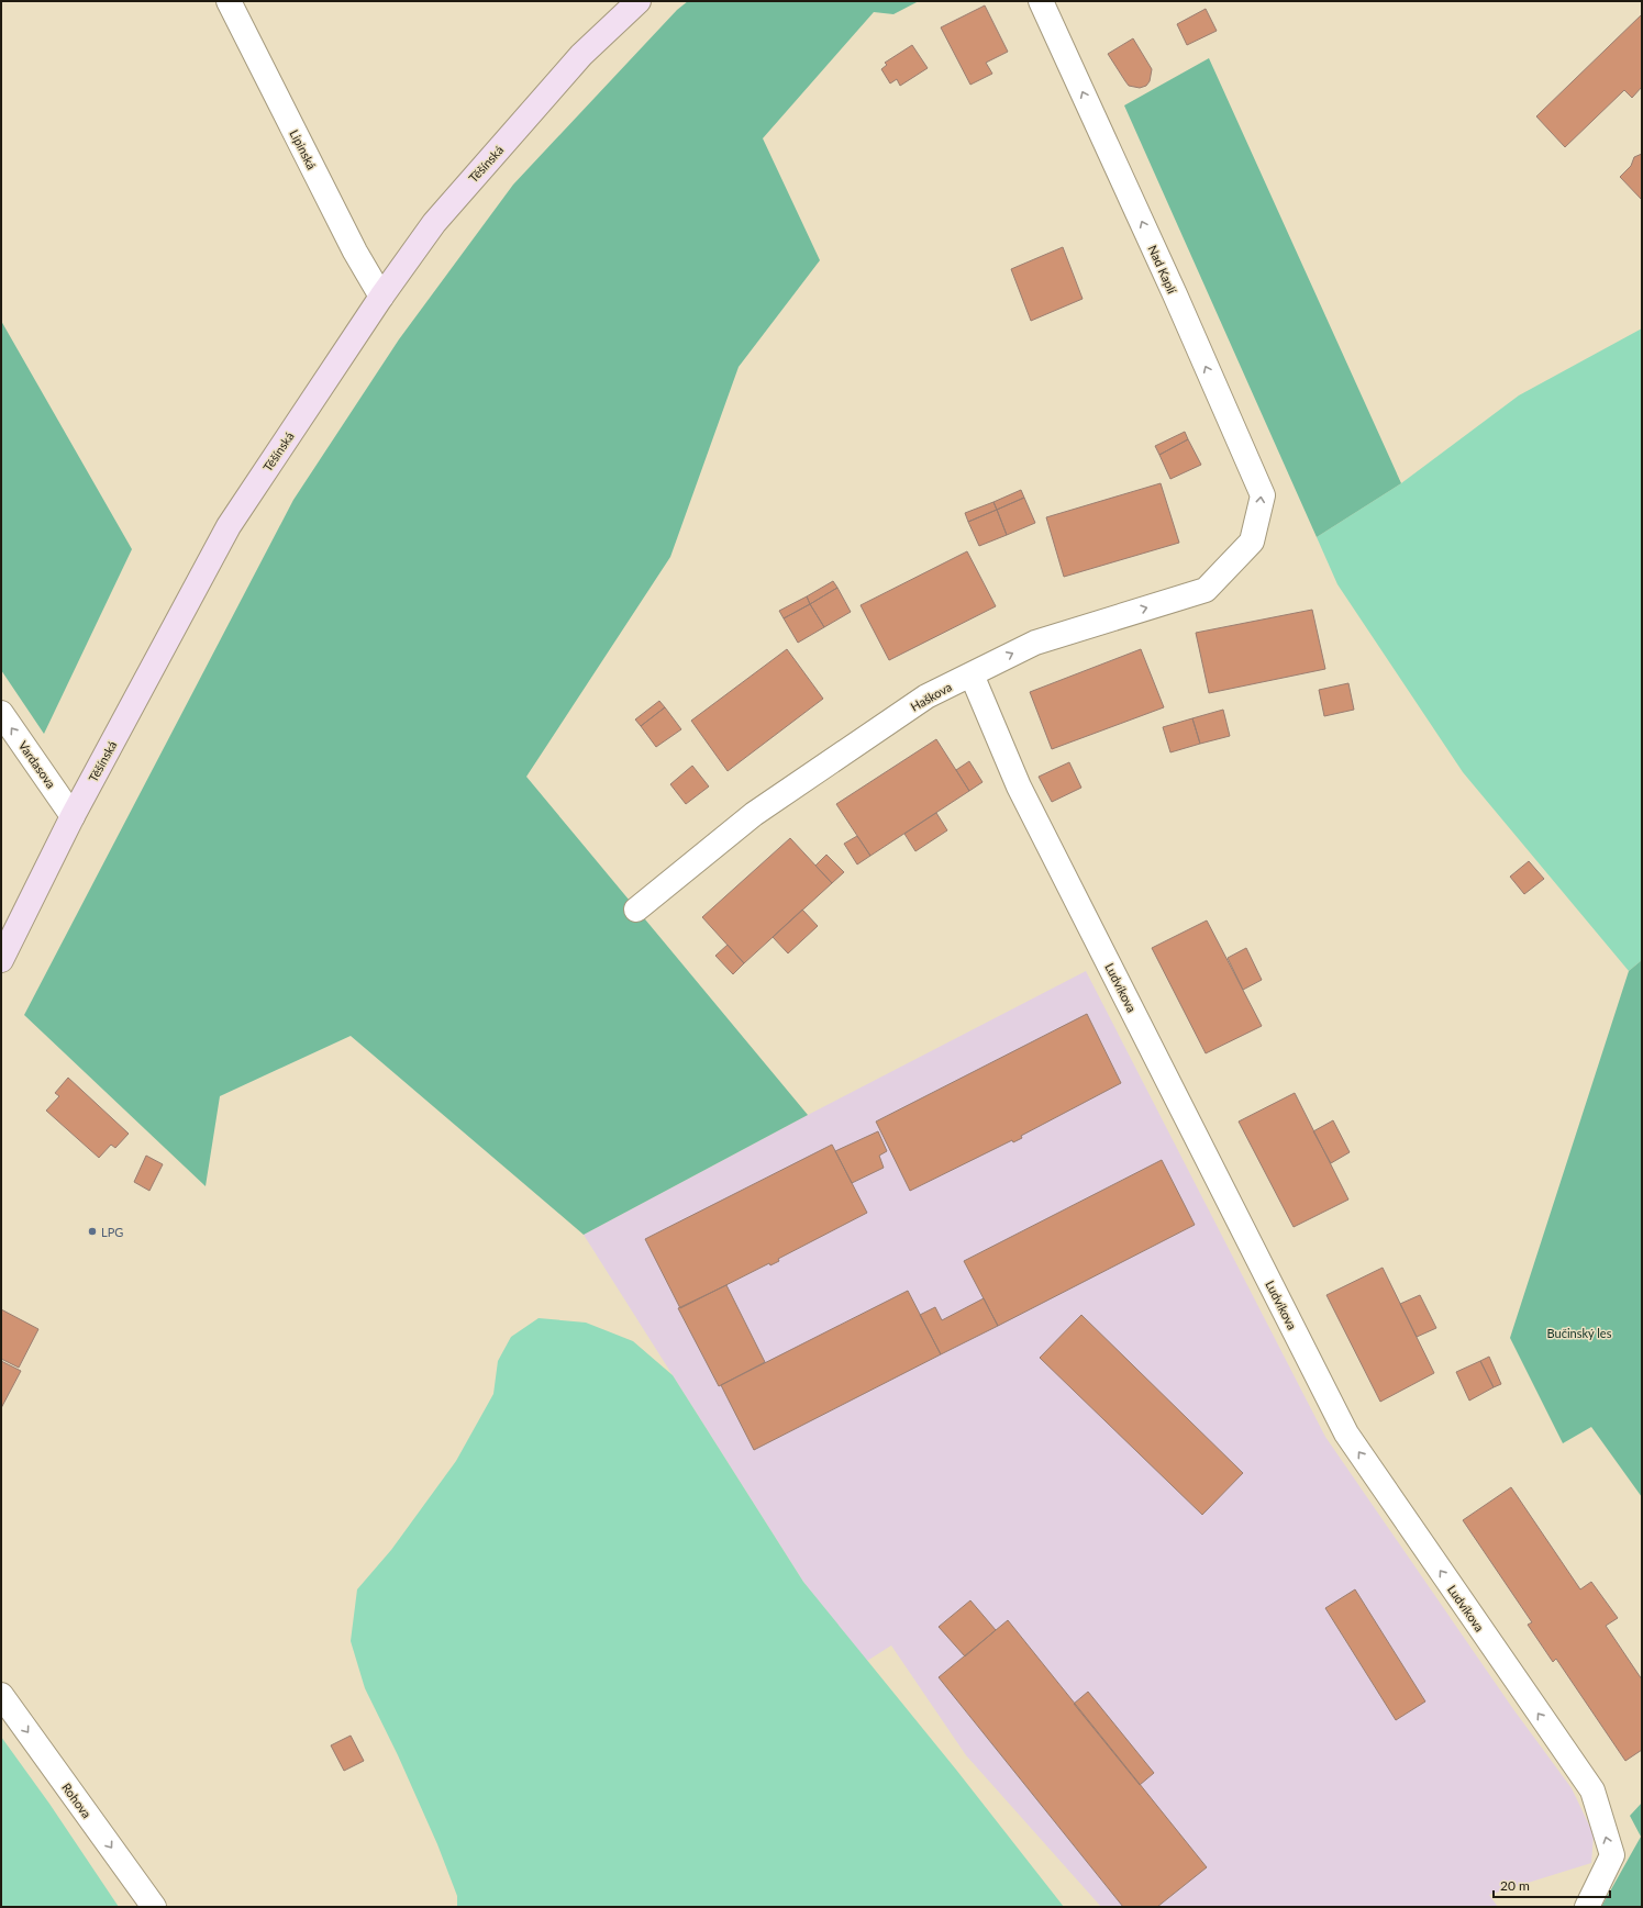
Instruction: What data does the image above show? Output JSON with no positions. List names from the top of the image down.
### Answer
{
  "streets": {
    "main road": ["Těšínská"],
    "street": [
      "Lipinská",
      "Nad Kaplí",
      "Haškova",
      "Vardasova",
      "Ludvíkova",
      "Rohova"
    ]
  },
  "crossings": [
    ["Lipinská", "Těšínská"],
    ["Těšínská", "Vardasova"],
    ["Nad Kaplí", "Haškova"],
    ["Haškova", "Ludvíkova"]
  ],
  "one_way": [
    "Nad Kaplí",
    "Haškova",
    "Vardasova",
    "Ludvíkova",
    "Rohova"
  ],
  "parks": ["Bučinský les"],
  "places": ["LPG"],
  "scale_bar": "20 m"
}
